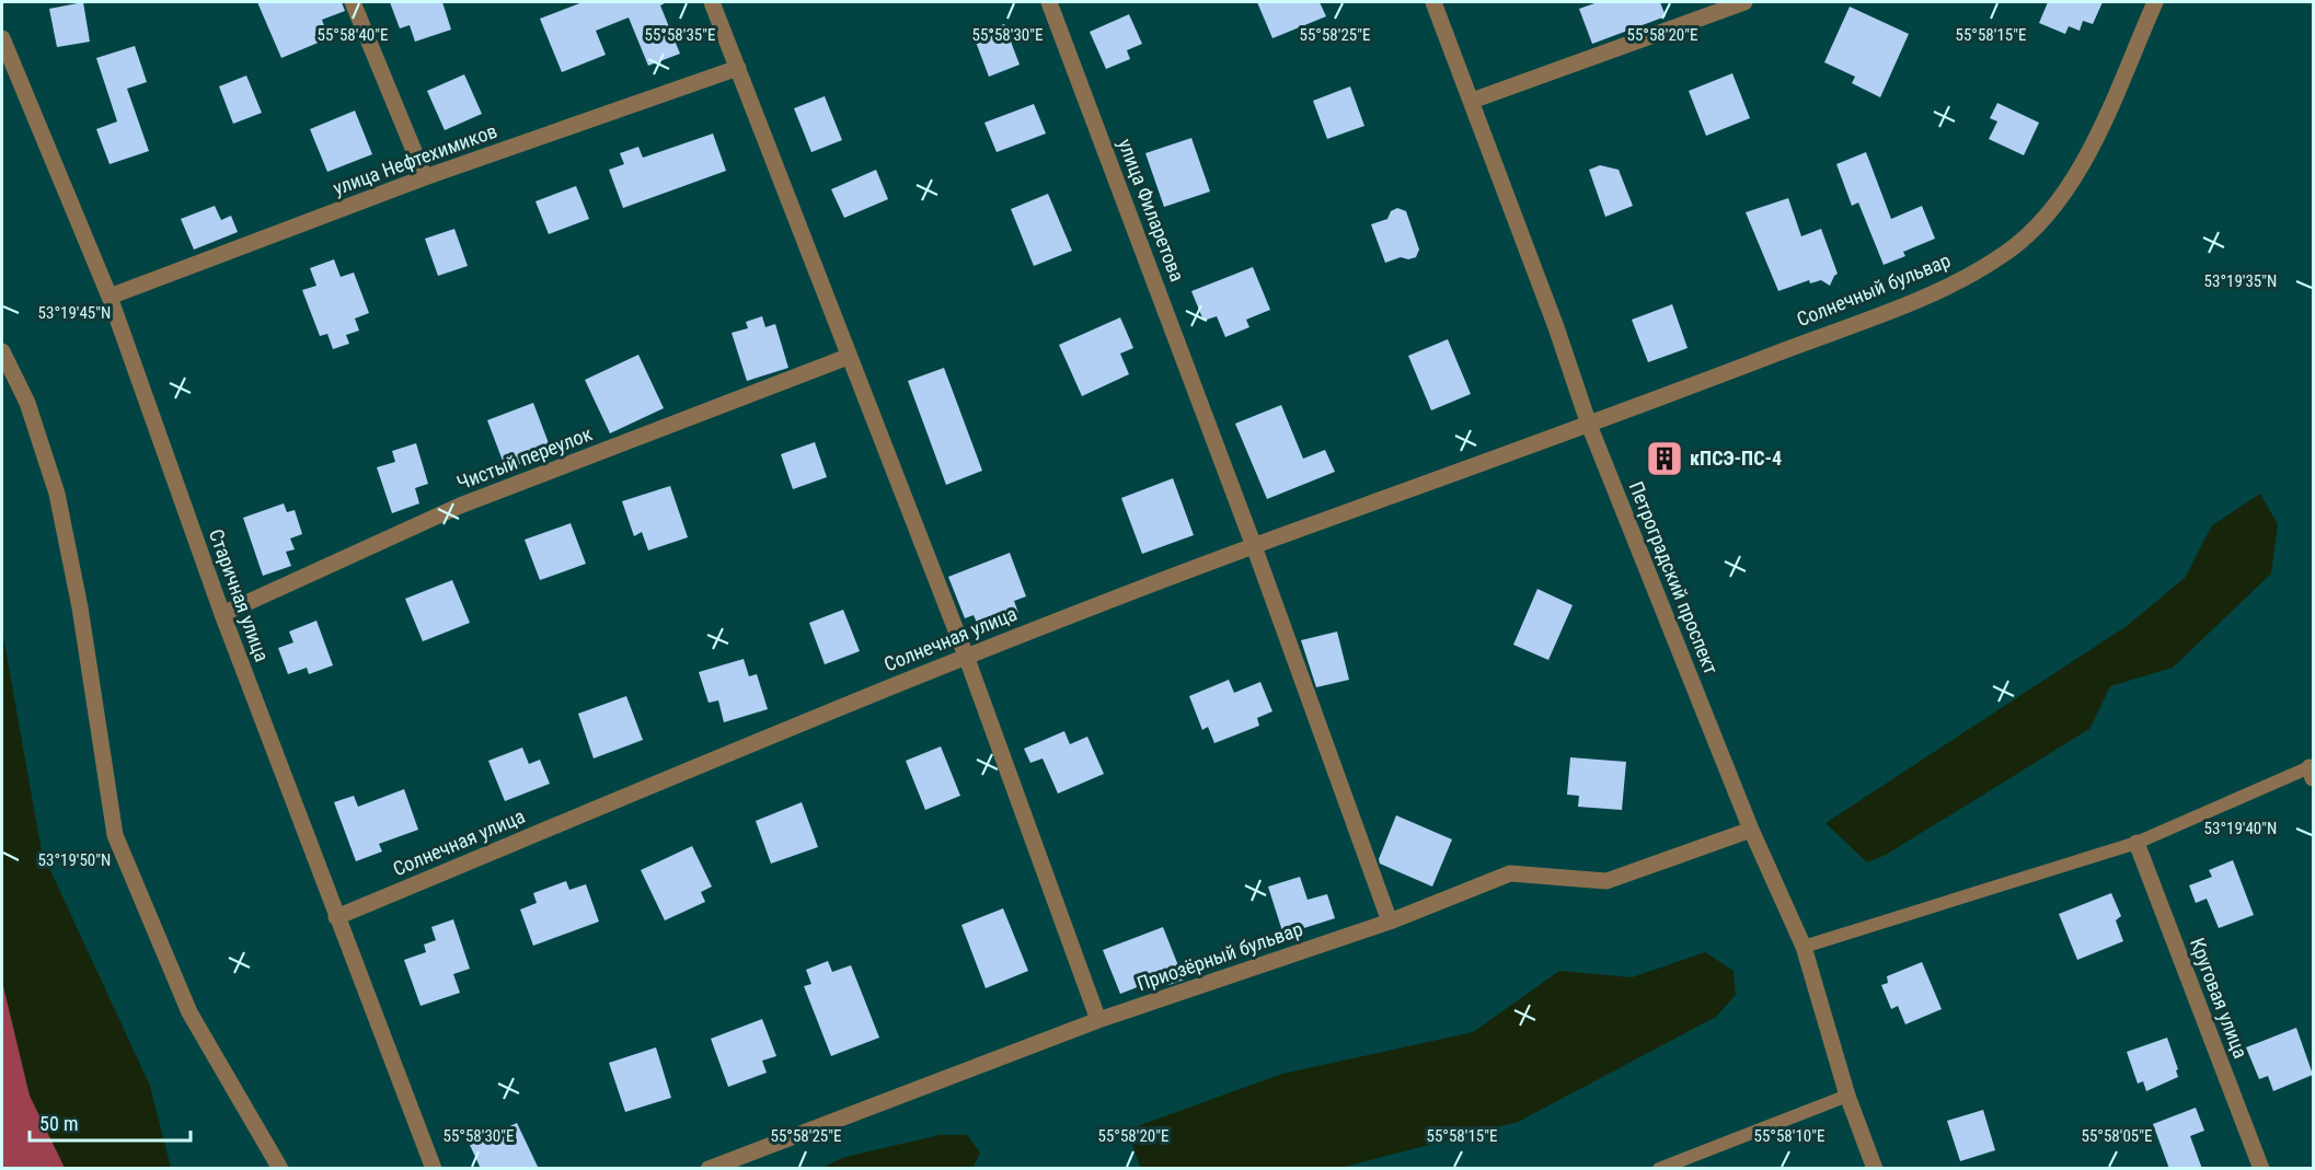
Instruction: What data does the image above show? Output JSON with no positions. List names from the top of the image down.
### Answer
{
  "streets": {
    "street": [
      "улица Нефтехимиков",
      "улица Филаретова",
      "Солнечный бульвар",
      "Чистый переулок",
      "Петроградский проспект",
      "Старичная улица",
      "Солнечная улица",
      "Приозёрный бульвар",
      "Круговая улица"
    ]
  },
  "crossings": [
    ["улица Нефтехимиков", "Старичная улица"],
    ["улица Филаретова", "Солнечная улица"],
    ["улица Филаретова", "Приозёрный бульвар"],
    ["Солнечный бульвар", "Петроградский проспект"],
    ["Солнечный бульвар", "Солнечная улица"],
    ["Чистый переулок", "Старичная улица"],
    ["Петроградский проспект", "Солнечная улица"],
    ["Петроградский проспект", "Приозёрный бульвар"],
    ["Старичная улица", "Солнечная улица"]
  ],
  "places": {
    "building": ["кПСЭ-ПС-4"]
  },
  "scale_bar": "50 m",
  "coordinates": [
    "55°58'40\"E",
    "55°58'35\"E",
    "55°58'30\"E",
    "55°58'25\"E",
    "55°58'20\"E",
    "55°58'15\"E",
    "53°19'35\"N",
    "53°19'45\"N",
    "53°19'40\"N",
    "53°19'50\"N",
    "55°58'10\"E",
    "55°58'05\"E"
  ]
}
